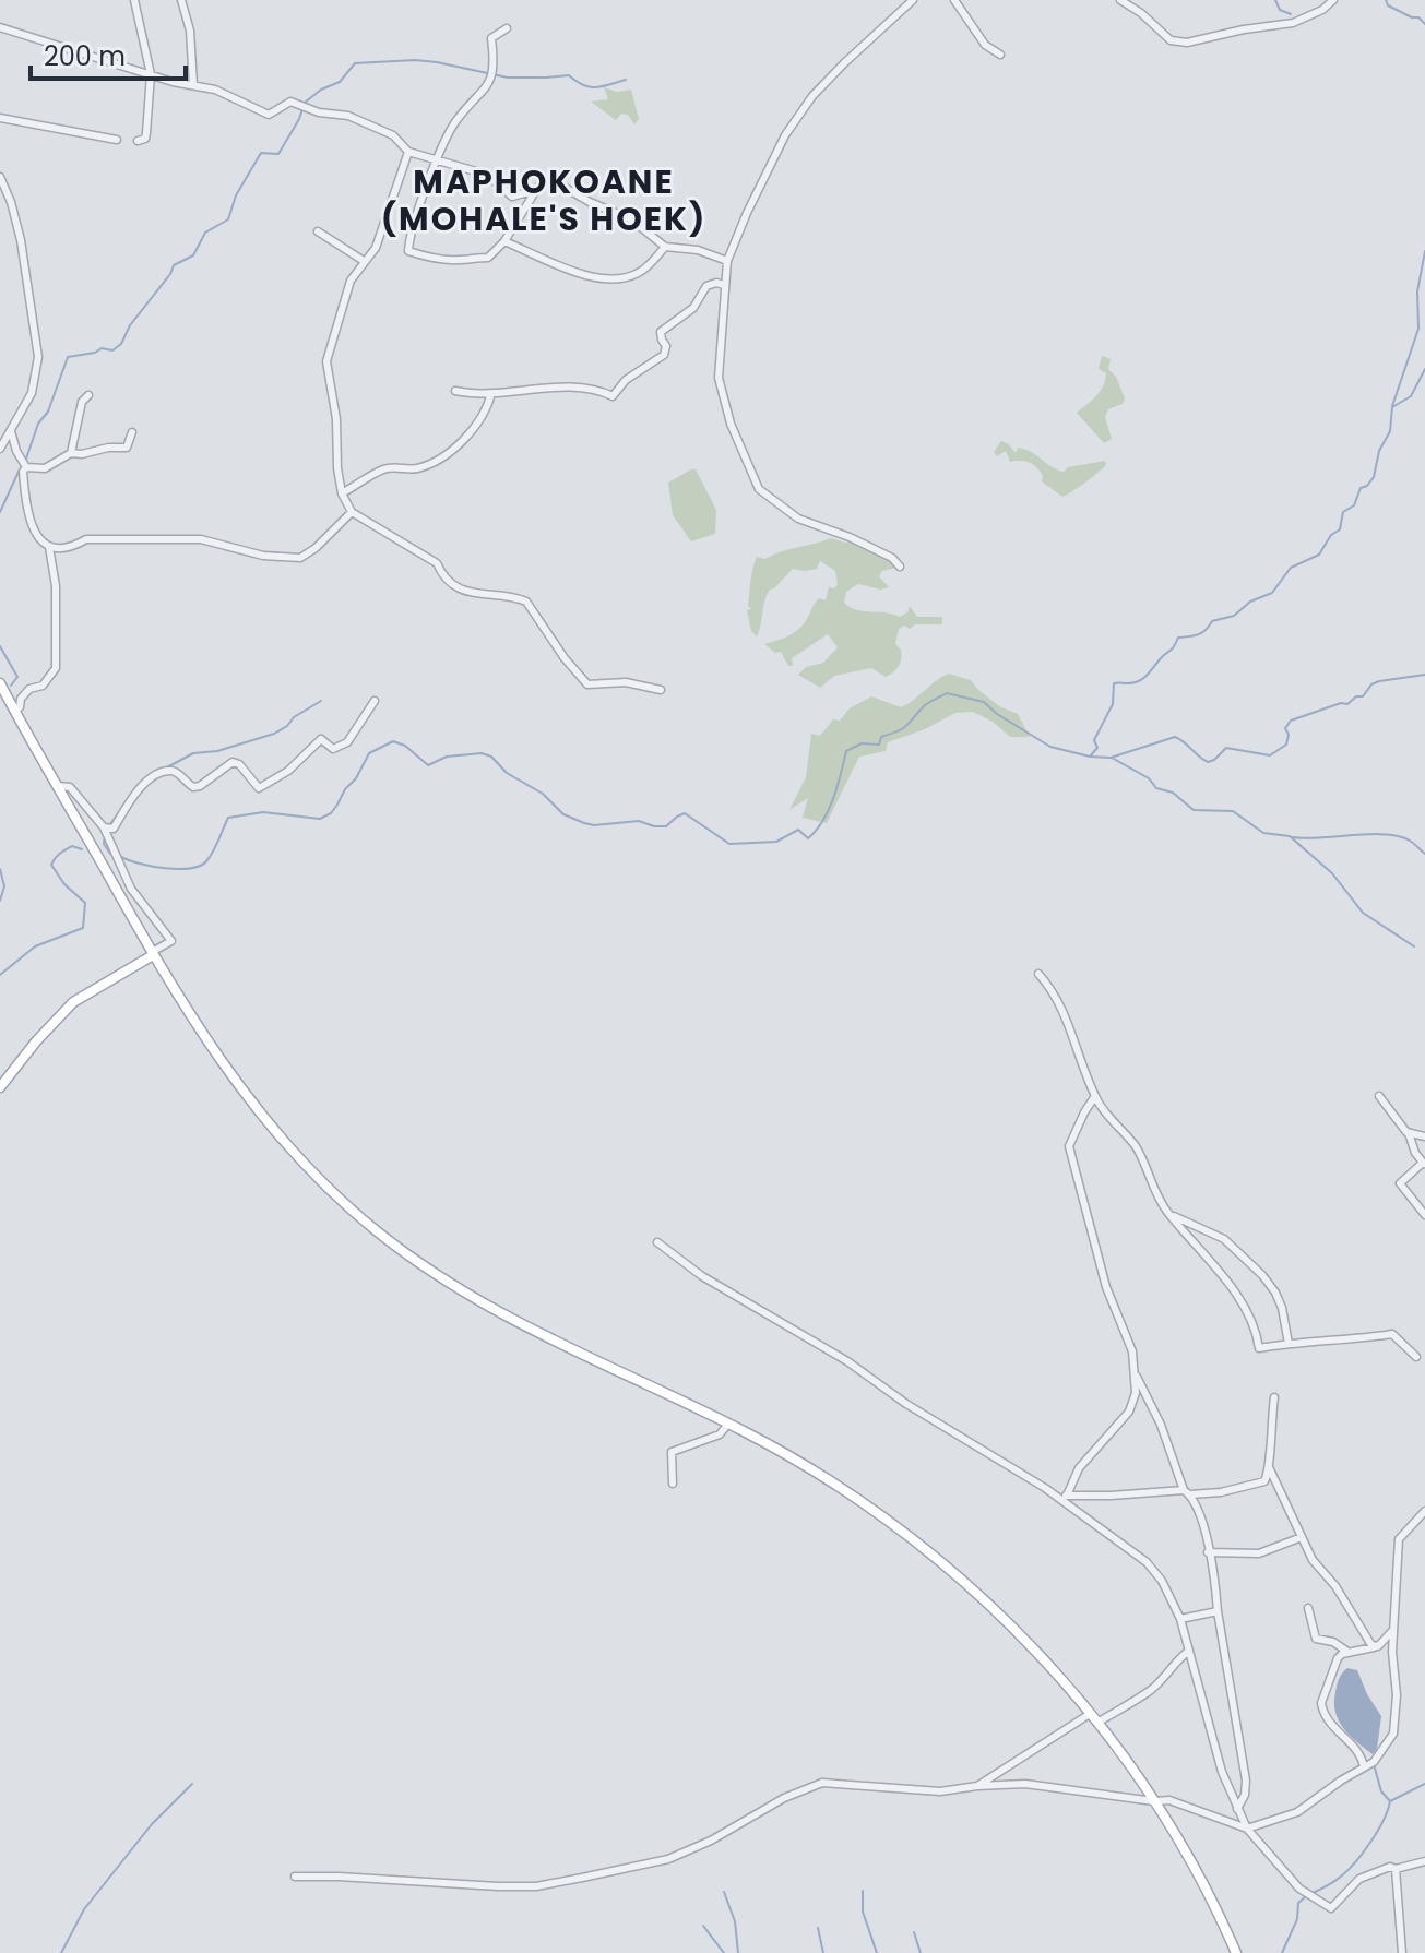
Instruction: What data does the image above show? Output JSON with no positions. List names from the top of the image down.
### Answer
{
  "districts": ["MAPHOKOANE (MOHALE'S HOEK)"],
  "scale_bar": "200 m"
}
